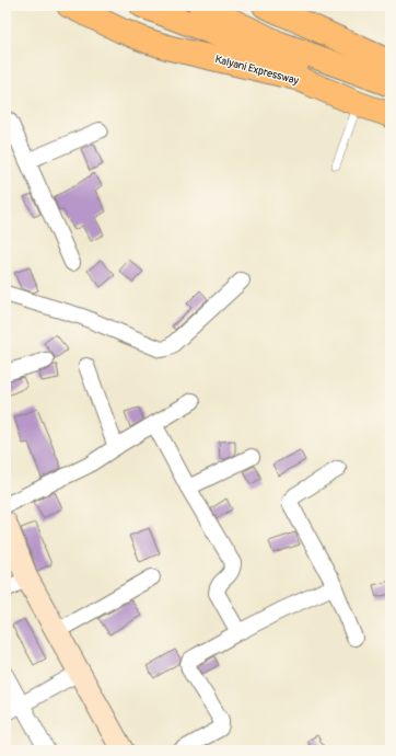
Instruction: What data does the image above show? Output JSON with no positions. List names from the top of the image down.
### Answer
{
  "streets": {
    "highway": ["Kalyani Expressway"]
  }
}
